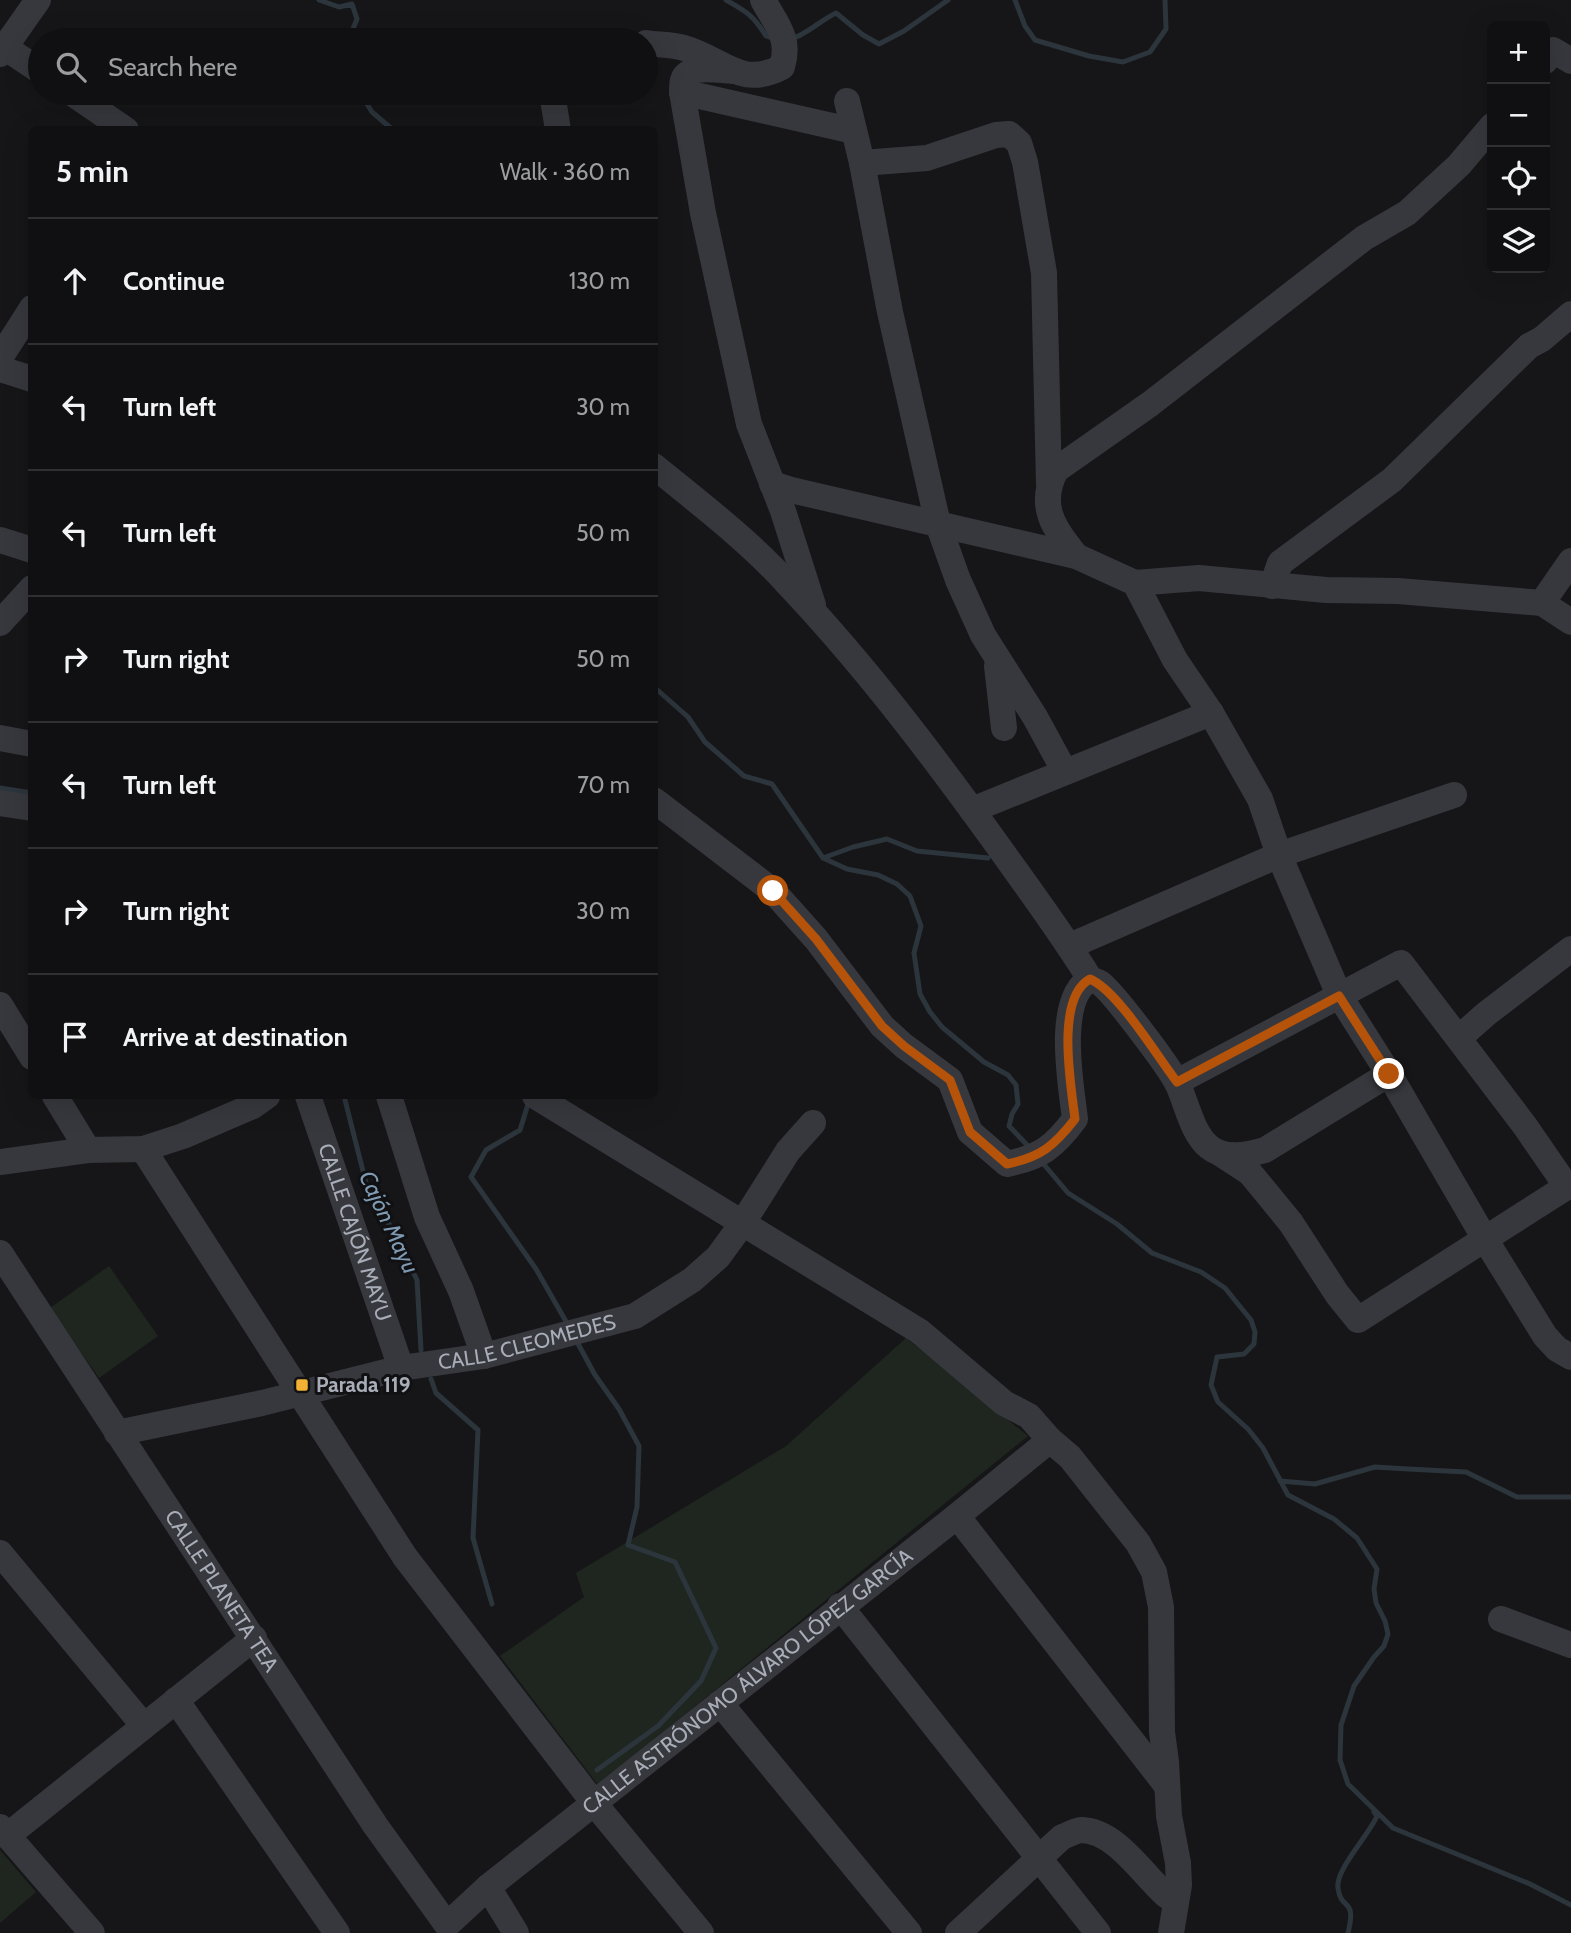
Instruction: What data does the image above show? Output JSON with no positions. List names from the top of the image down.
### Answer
{
  "streets": {
    "street": [
      "CALLE CAJÓN MAYU",
      "CALLE CLEOMEDES",
      "CALLE PLANETA TEA",
      "CALLE ASTRÓNOMO ÁLVARO LÓPEZ GARCÍA"
    ]
  },
  "crossings": [
    ["CALLE CAJÓN MAYU", "CALLE CLEOMEDES"],
    ["CALLE CLEOMEDES", "CALLE PLANETA TEA"],
    ["CALLE PLANETA TEA", "CALLE ASTRÓNOMO ÁLVARO LÓPEZ GARCÍA"]
  ],
  "water": ["Cajón Mayu"],
  "places": {
    "transit": ["Parada 119"]
  },
  "page": {
    "map_buttons": ["+", "−"],
    "search": "Search here",
    "heading": ["5 min", "Walk · 360 m"],
    "list": [
      ["Continue", "130 m"],
      ["Turn left", "30 m"],
      ["Turn left", "50 m"],
      ["Turn right", "50 m"],
      ["Turn left", "70 m"],
      ["Turn right", "30 m"],
      "Arrive at destination"
    ]
  }
}
